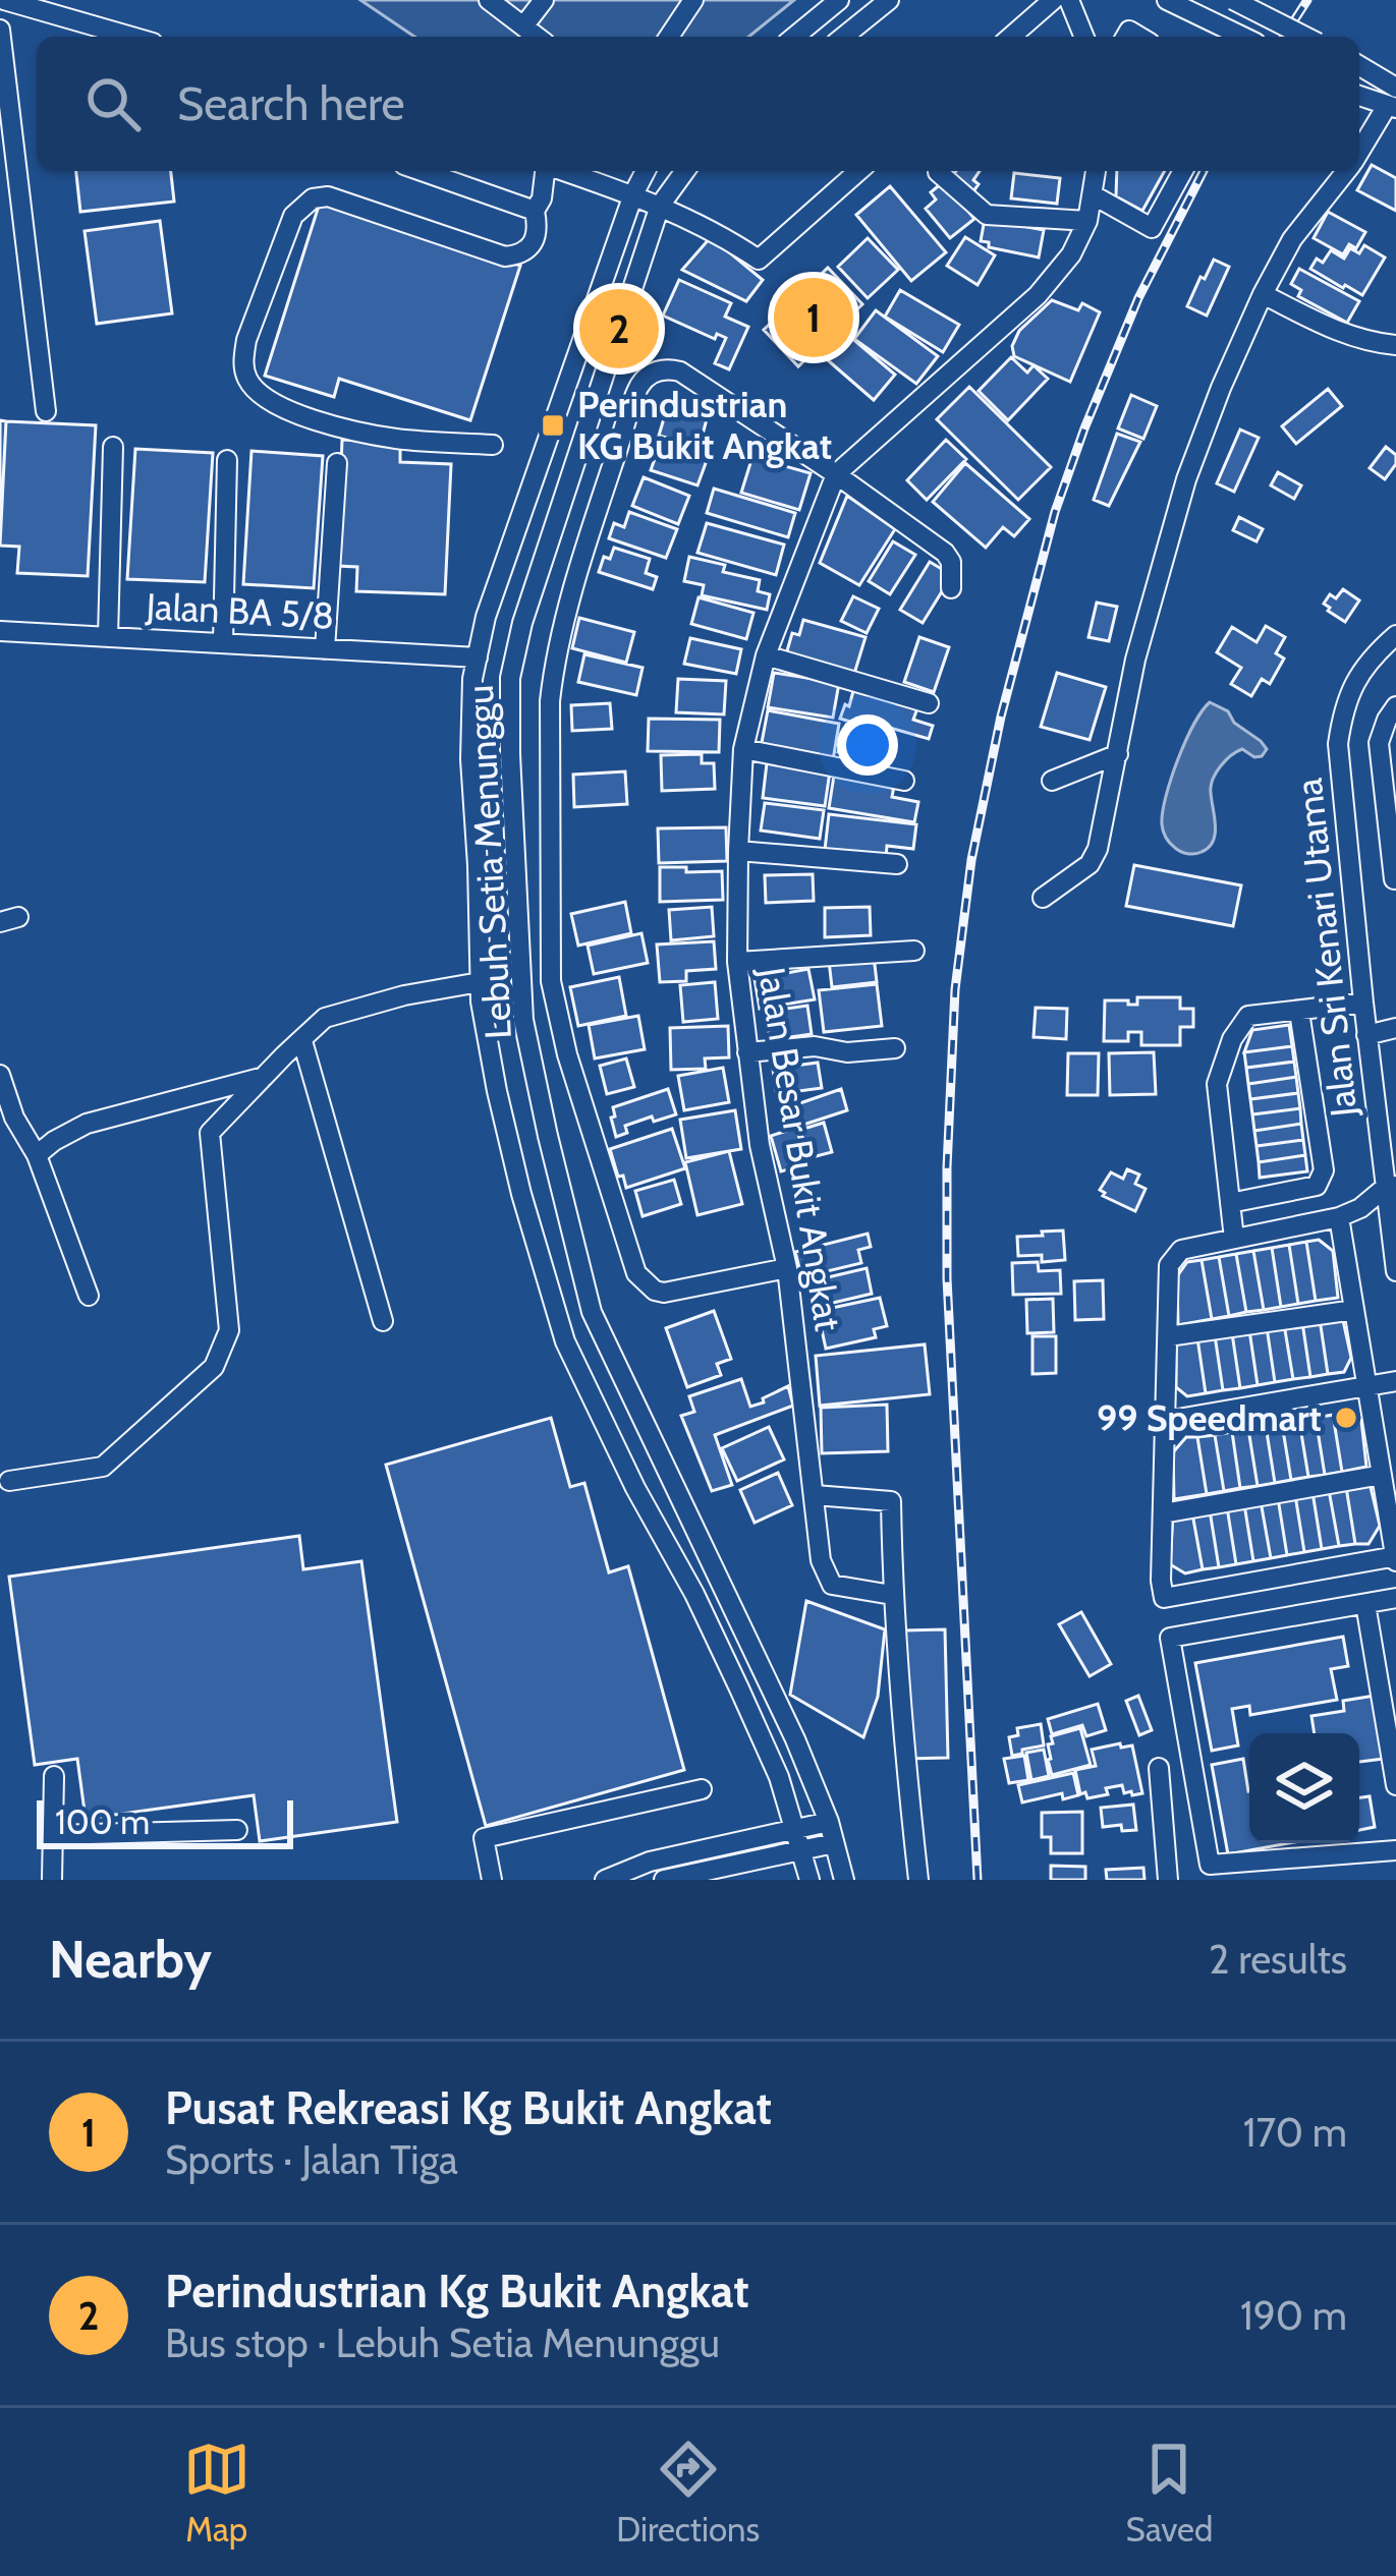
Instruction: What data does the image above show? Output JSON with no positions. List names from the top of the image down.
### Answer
{
  "streets": {
    "street": [
      "Jalan BA 5/8",
      "Lebuh Setia Menunggu",
      "Jalan Sri Kenari Utama",
      "Jalan Besar Bukit Angkat"
    ]
  },
  "crossings": [
    ["Jalan BA 5/8", "Lebuh Setia Menunggu"]
  ],
  "places": {
    "transit": ["Perindustrian KG Bukit Angkat"],
    "other": ["99 Speedmart"]
  },
  "scale_bar": "100 m",
  "page": {
    "search": "Search here",
    "pins": ["1", "2"],
    "scale": "100 m",
    "heading": ["Nearby", "2 results"],
    "list": [
      {
        "mark": "1",
        "name": "Pusat Rekreasi Kg Bukit Angkat",
        "note": "Sports · Jalan Tiga",
        "value": "170 m"
      },
      {
        "mark": "2",
        "name": "Perindustrian Kg Bukit Angkat",
        "note": "Bus stop · Lebuh Setia Menunggu",
        "value": "190 m"
      }
    ],
    "nav": ["Map", "Directions", "Saved"]
  }
}
